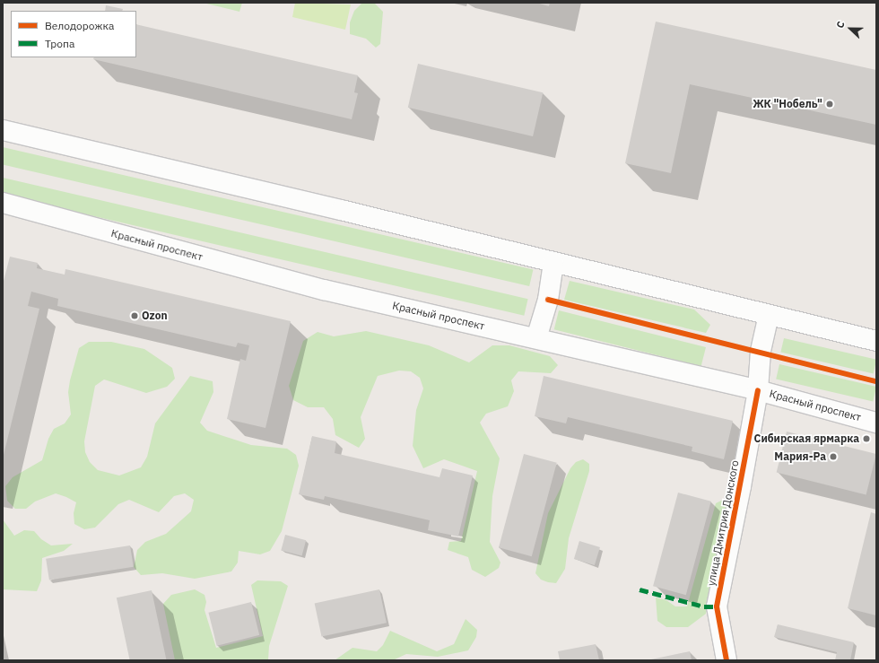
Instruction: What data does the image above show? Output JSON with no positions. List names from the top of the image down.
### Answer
{
  "streets": {
    "main road": ["Красный проспект", "улица Дмитрия Донского"]
  },
  "crossings": [
    ["Красный проспект", "улица Дмитрия Донского"]
  ],
  "places": [
    "ЖК \"Нобель\"",
    "Ozon",
    "Сибирская ярмарка",
    "Мария-Ра"
  ],
  "legend": ["Велодорожка", "Тропа"],
  "north": "left"
}
